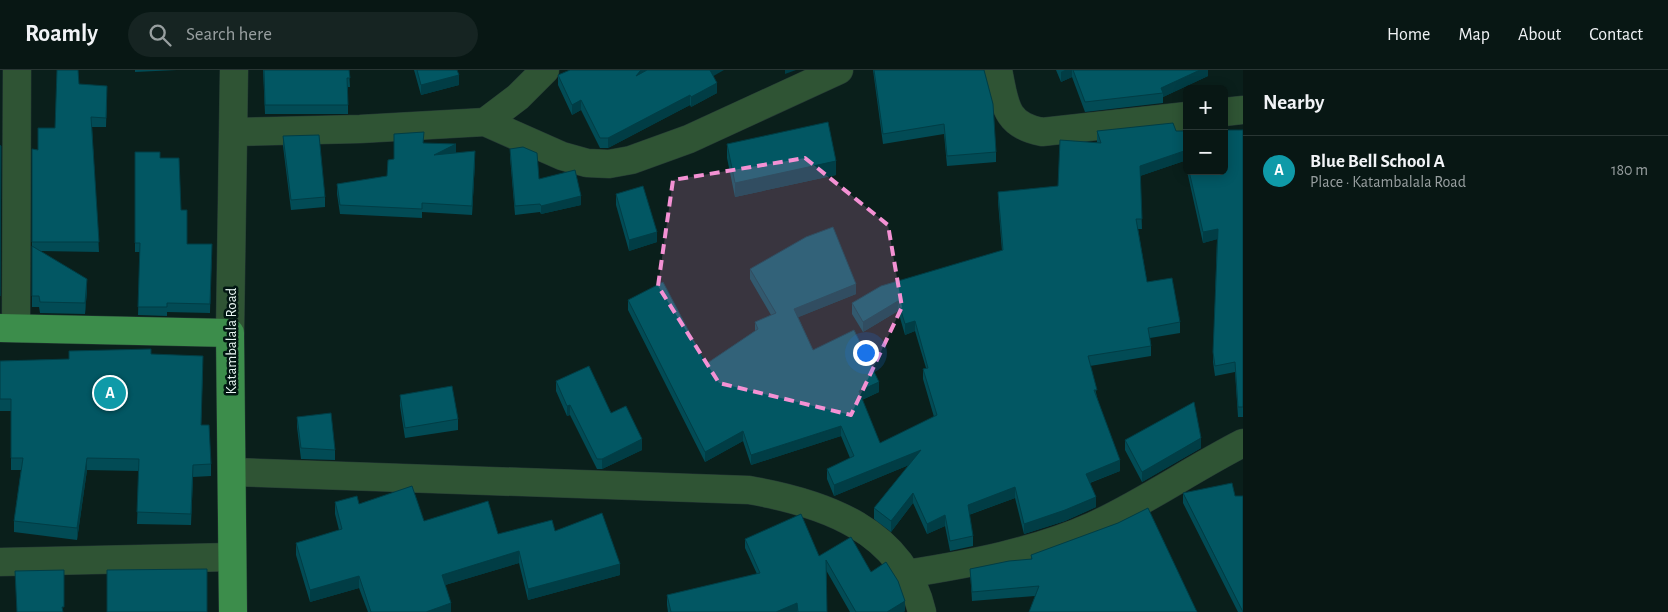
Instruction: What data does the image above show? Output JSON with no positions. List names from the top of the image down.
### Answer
{
  "streets": {
    "main road": ["Katambalala Road"]
  },
  "page": {
    "header": "Roamly",
    "search": "Search here",
    "nav": [
      "Home",
      "Map",
      "About",
      "Contact"
    ],
    "heading": "Nearby",
    "map_buttons": ["+", "−"],
    "list": [
      {
        "mark": "A",
        "name": "Blue Bell School A",
        "note": "Place · Katambalala Road",
        "value": "180 m"
      }
    ],
    "pins": "A"
  }
}
